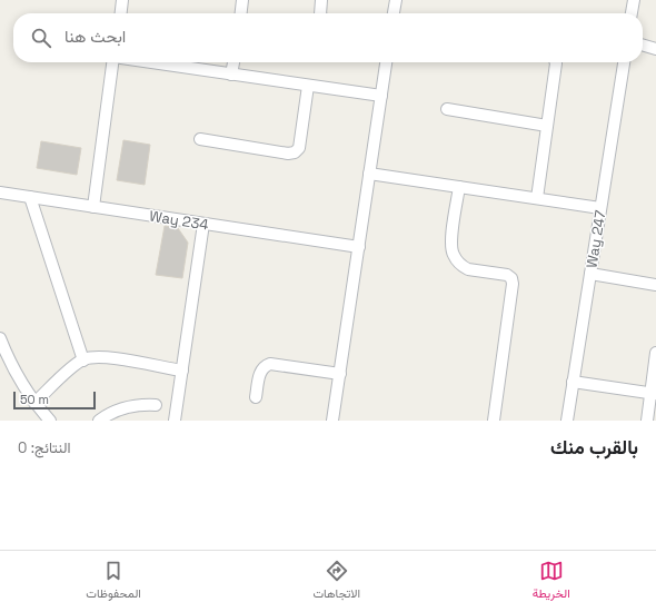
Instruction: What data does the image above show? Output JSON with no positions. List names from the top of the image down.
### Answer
{
  "streets": {
    "street": ["Way 234", "Way 247"]
  },
  "scale_bar": "50 m",
  "page": {
    "search": "ابحث هنا",
    "scale": "50 m",
    "heading": ["بالقرب منك", "النتائج: 0"],
    "nav": ["الخريطة", "الاتجاهات", "المحفوظات"]
  }
}
